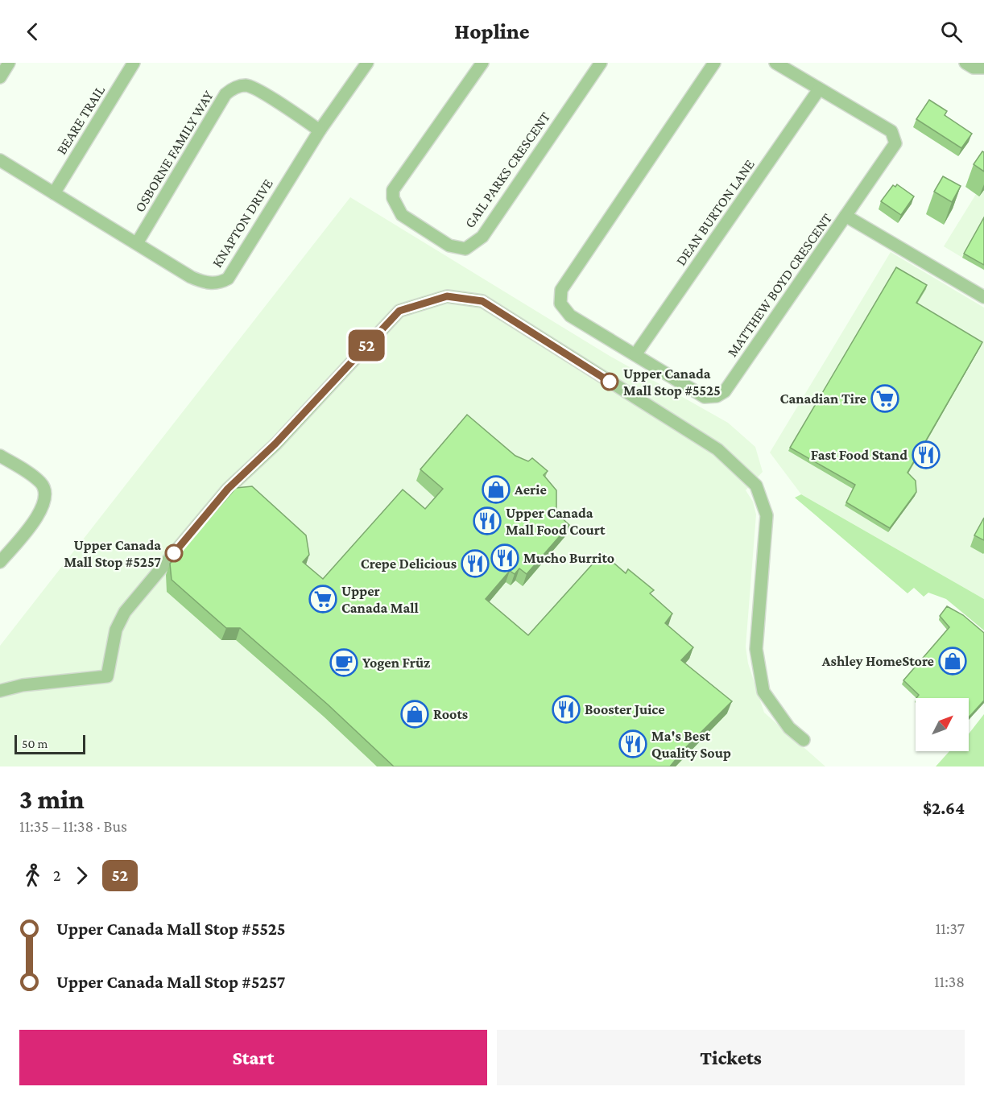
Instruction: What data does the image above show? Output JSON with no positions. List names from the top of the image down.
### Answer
{
  "streets": {
    "street": [
      "BEARE TRAIL",
      "OSBORNE FAMILY WAY",
      "GAIL PARKS CRESCENT",
      "DEAN BURTON LANE",
      "KNAPTON DRIVE",
      "MATTHEW BOYD CRESCENT"
    ]
  },
  "crossings": [
    ["BEARE TRAIL", "KNAPTON DRIVE"],
    ["OSBORNE FAMILY WAY", "KNAPTON DRIVE"],
    ["DEAN BURTON LANE", "MATTHEW BOYD CRESCENT"]
  ],
  "places": {
    "other": ["Upper Canada Mall Stop #5525", "Upper Canada Mall Stop #5257"],
    "supermarket": ["Canadian Tire", "Upper Canada Mall"],
    "restaurant": [
      "Fast Food Stand",
      "Upper Canada Mall Food Court",
      "Mucho Burrito",
      "Crepe Delicious",
      "Booster Juice",
      "Ma's Best Quality Soup"
    ],
    "shop": ["Aerie", "Ashley HomeStore", "Roots"],
    "cafe": ["Yogen Früz"]
  },
  "lines": ["bus line 52"],
  "scale_bar": "50 m",
  "north": "top right",
  "page": {
    "header": "Hopline",
    "on_map": "52",
    "scale": "50 m",
    "heading": ["3 min", "11:35 – 11:38 · Bus", "$2.64"],
    "legs": ["2", "52"],
    "list": [
      {
        "name": "Upper Canada Mall Stop #5525",
        "value": "11:37"
      },
      {
        "name": "Upper Canada Mall Stop #5257",
        "value": "11:38"
      }
    ],
    "buttons": ["Start", "Tickets"]
  }
}
